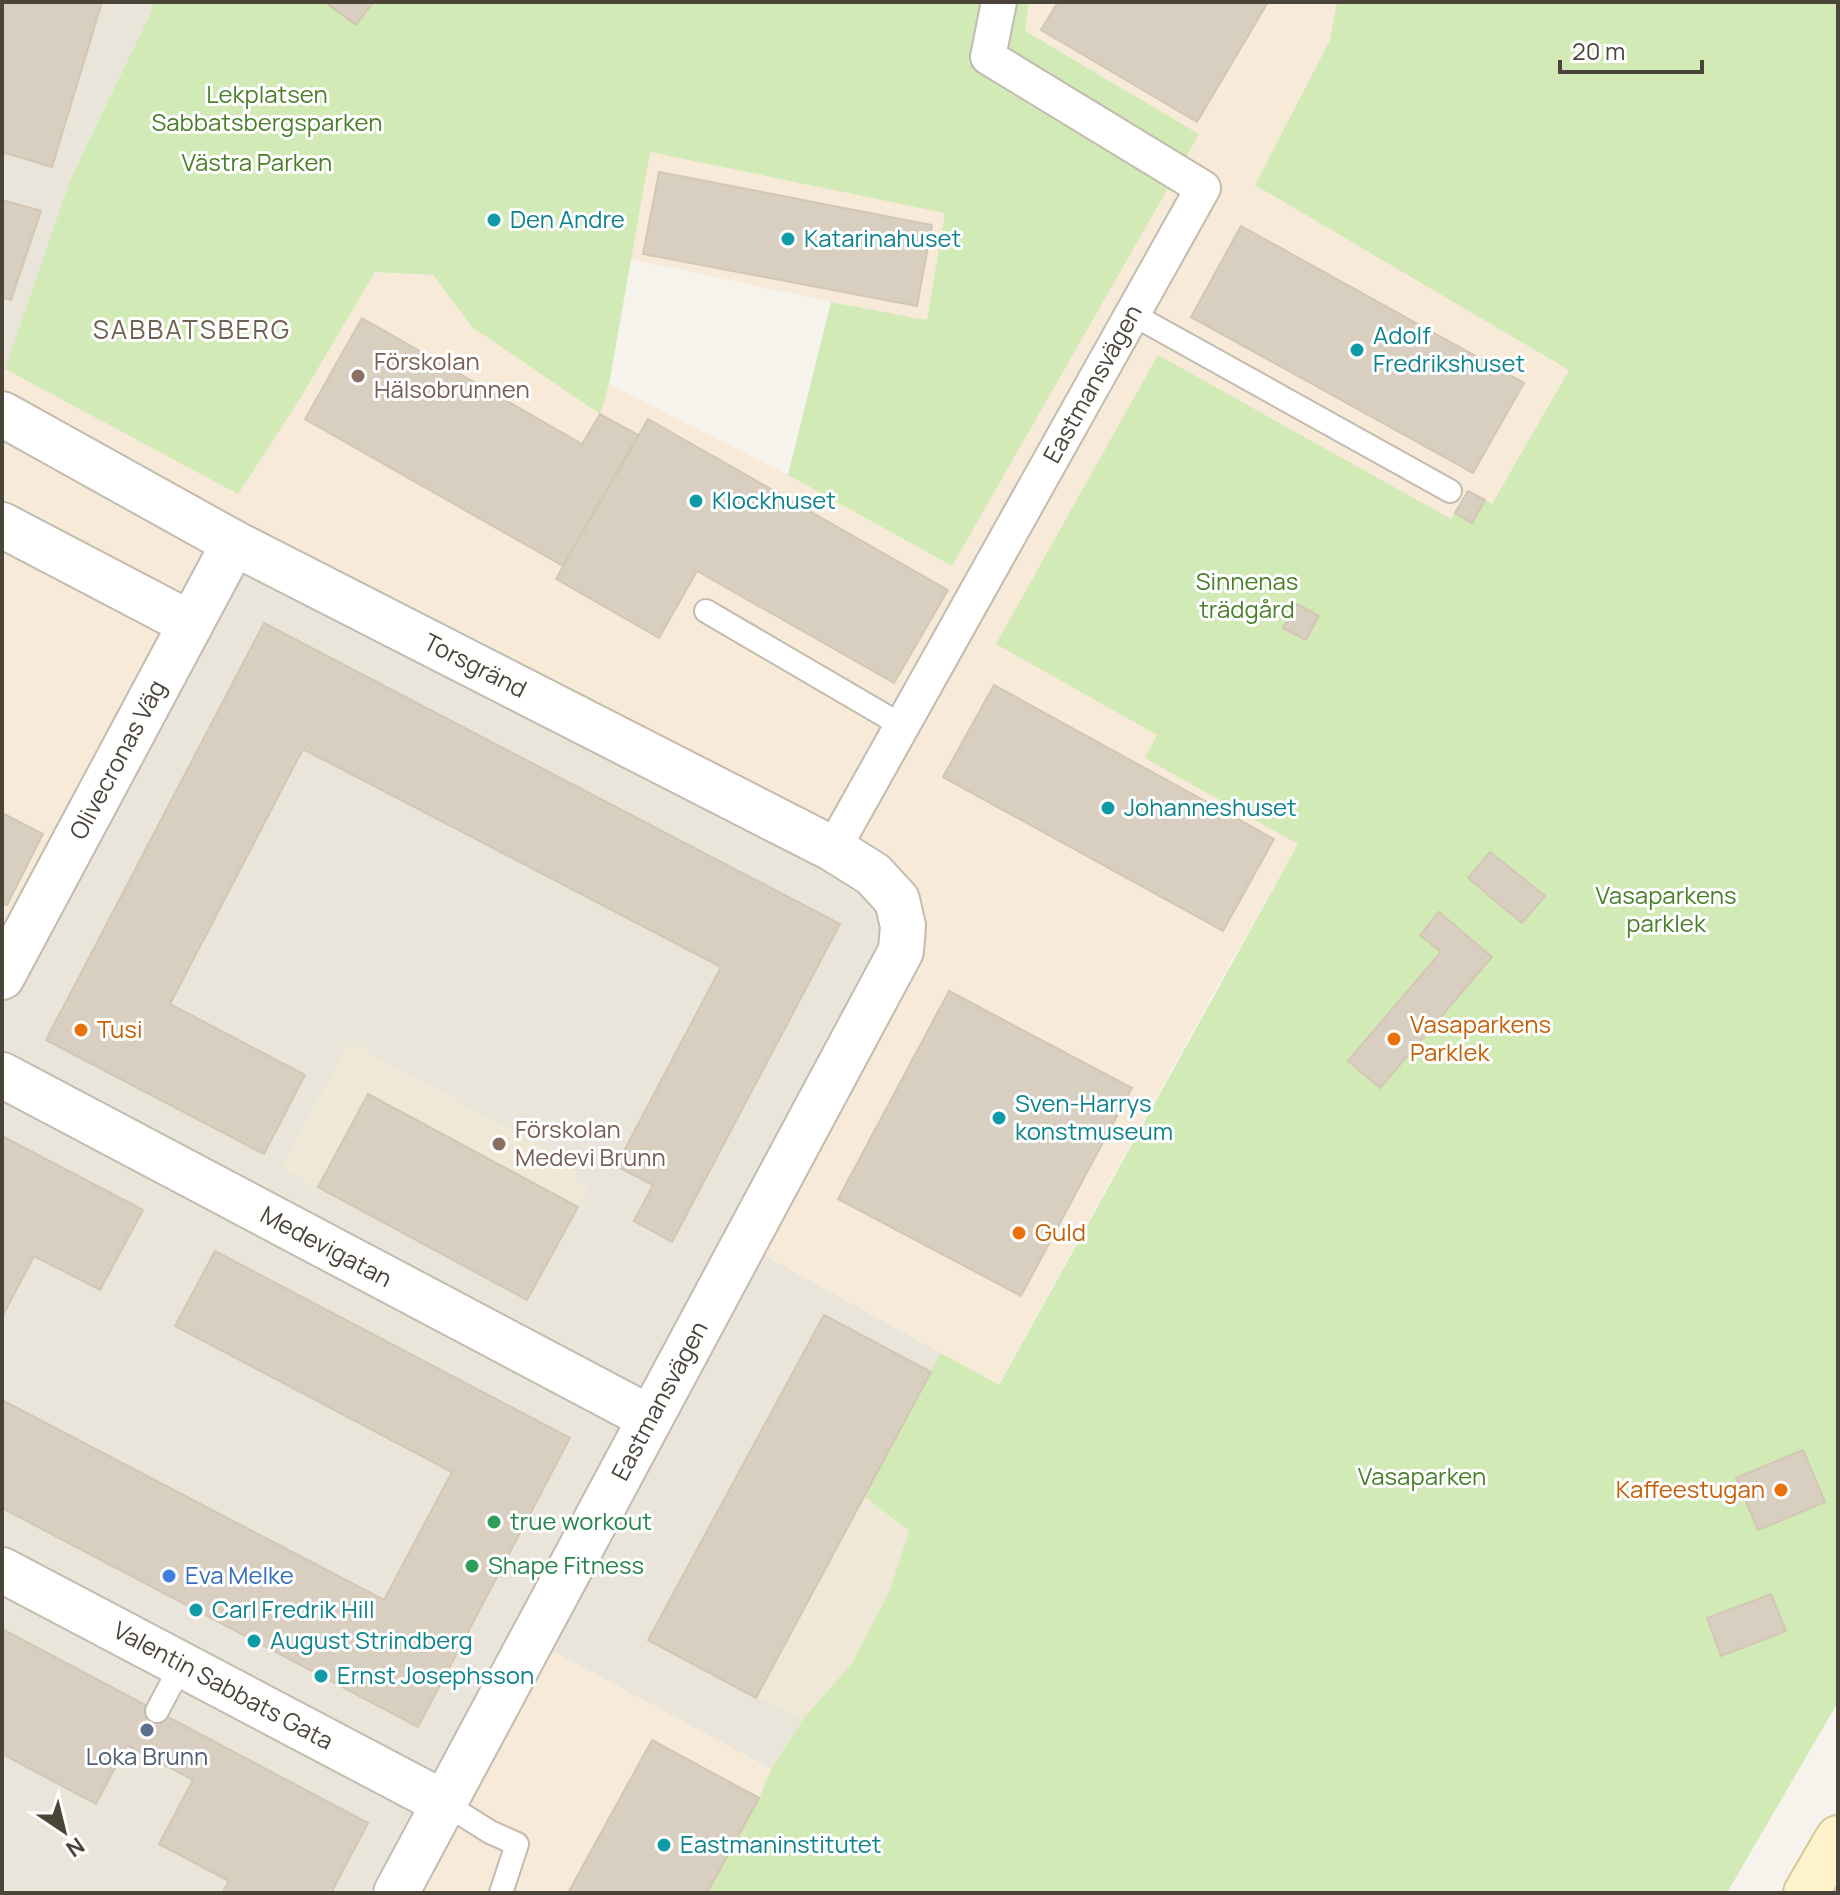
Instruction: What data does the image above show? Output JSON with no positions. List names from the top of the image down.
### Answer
{
  "streets": {
    "street": [
      "Eastmansvägen",
      "Torsgränd",
      "Olivecronas Väg",
      "Medevigatan",
      "Valentin Sabbats Gata"
    ]
  },
  "crossings": [
    ["Eastmansvägen", "Torsgränd"],
    ["Eastmansvägen", "Medevigatan"],
    ["Eastmansvägen", "Valentin Sabbats Gata"],
    ["Torsgränd", "Olivecronas Väg"]
  ],
  "districts": ["SABBATSBERG"],
  "parks": [
    "Lekplatsen Sabbatsbergsparken",
    "Västra Parken",
    "Sinnenas trädgård",
    "Vasaparkens parklek",
    "Vasaparken"
  ],
  "places": [
    "Den Andre",
    "Katarinahuset",
    "Adolf Fredrikshuset",
    "Förskolan Hälsobrunnen",
    "Klockhuset",
    "Johanneshuset",
    "Tusi",
    "Vasaparkens Parklek",
    "Sven-Harrys konstmuseum",
    "Förskolan Medevi Brunn",
    "Guld",
    "Kaffeestugan",
    "true workout",
    "Shape Fitness",
    "Eva Melke",
    "Carl Fredrik Hill",
    "August Strindberg",
    "Ernst Josephsson",
    "Loka Brunn",
    "Eastmaninstitutet"
  ],
  "scale_bar": "20 m",
  "north": "bottom right"
}
